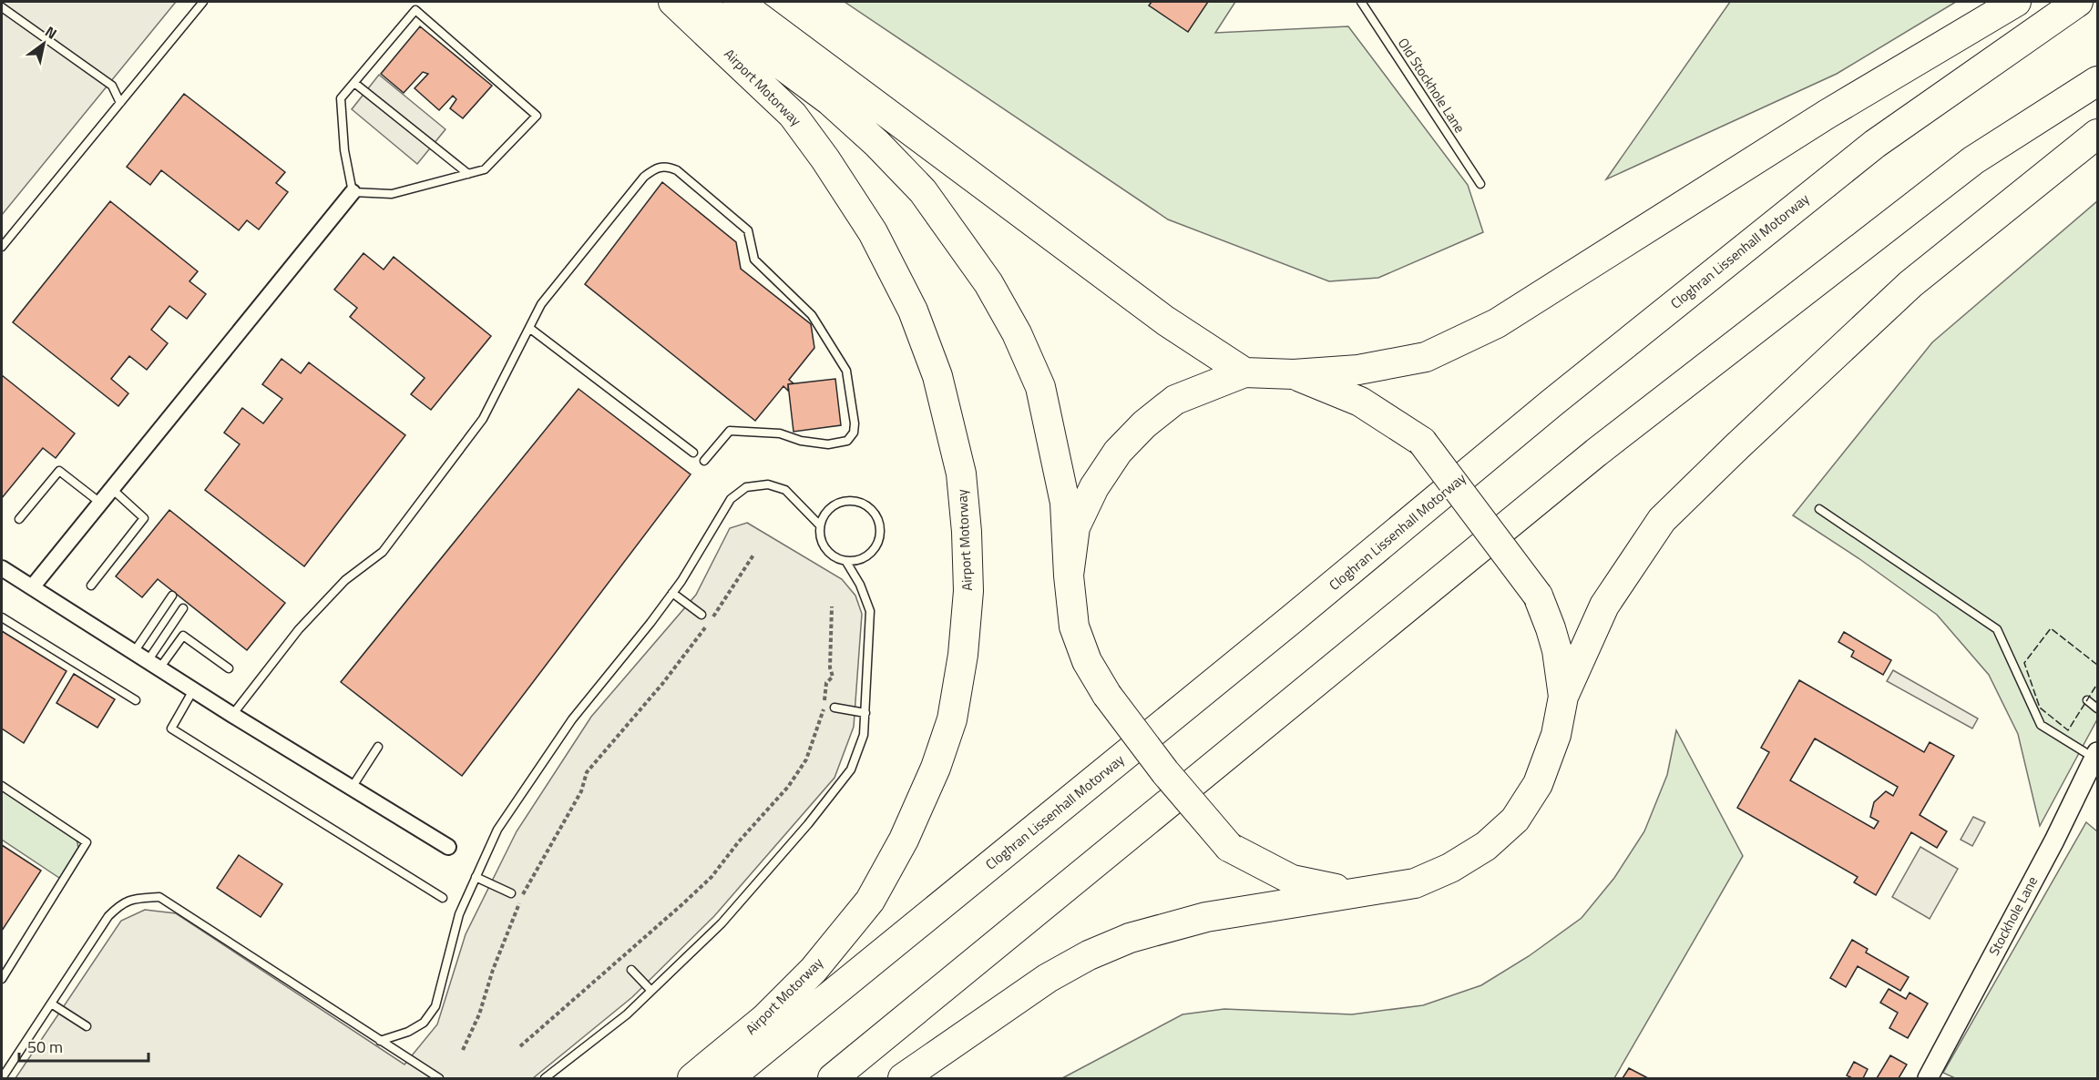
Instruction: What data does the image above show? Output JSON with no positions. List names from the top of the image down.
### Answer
{
  "streets": {
    "highway": ["Airport Motorway", "Cloghran Lissenhall Motorway"],
    "street": ["Stockhole Lane"],
    "lane": ["Old Stockhole Lane"]
  },
  "scale_bar": "50 m",
  "north": "top right"
}
